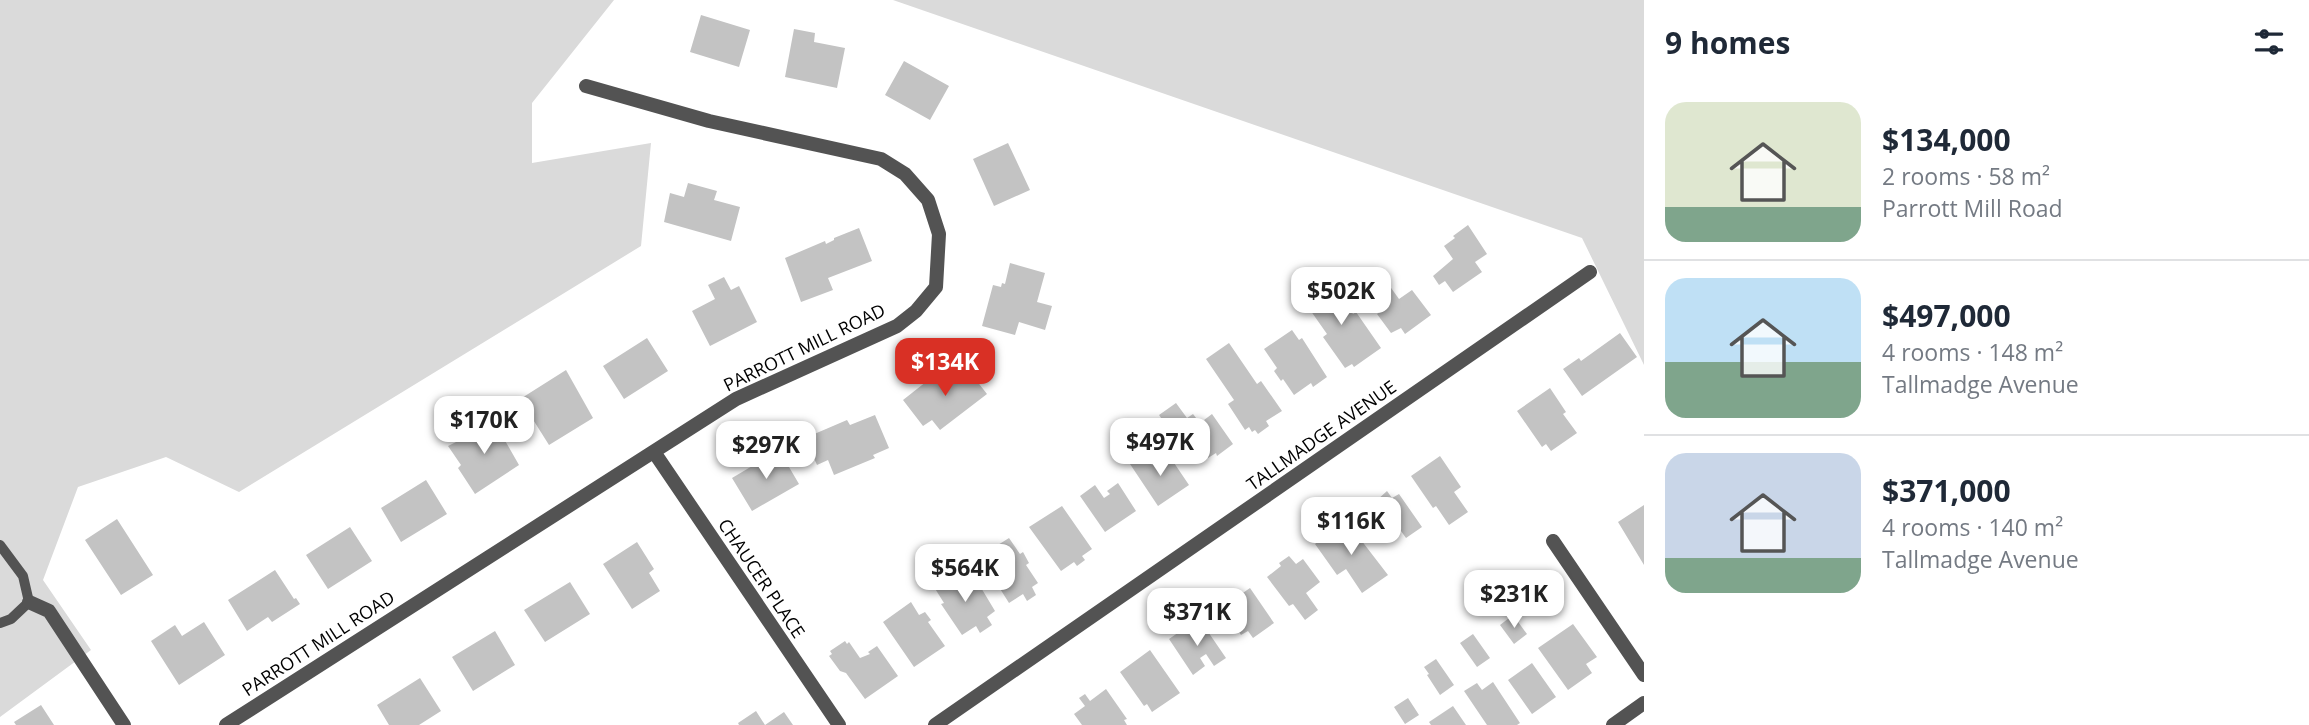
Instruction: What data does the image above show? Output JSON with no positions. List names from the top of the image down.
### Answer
{
  "streets": {
    "street": ["PARROTT MILL ROAD", "TALLMADGE AVENUE", "CHAUCER PLACE"]
  },
  "crossings": [
    ["PARROTT MILL ROAD", "CHAUCER PLACE"]
  ],
  "page": {
    "heading": "9 homes",
    "list": [
      {
        "name": "$134,000",
        "note": "2 rooms · 58 m² · Parrott Mill Road"
      },
      {
        "name": "$497,000",
        "note": "4 rooms · 148 m² · Tallmadge Avenue"
      },
      {
        "name": "$371,000",
        "note": "4 rooms · 140 m² · Tallmadge Avenue"
      }
    ],
    "price": [
      "$502K",
      "$134K",
      "$170K",
      "$497K",
      "$297K",
      "$116K",
      "$564K",
      "$231K",
      "$371K"
    ]
  }
}
